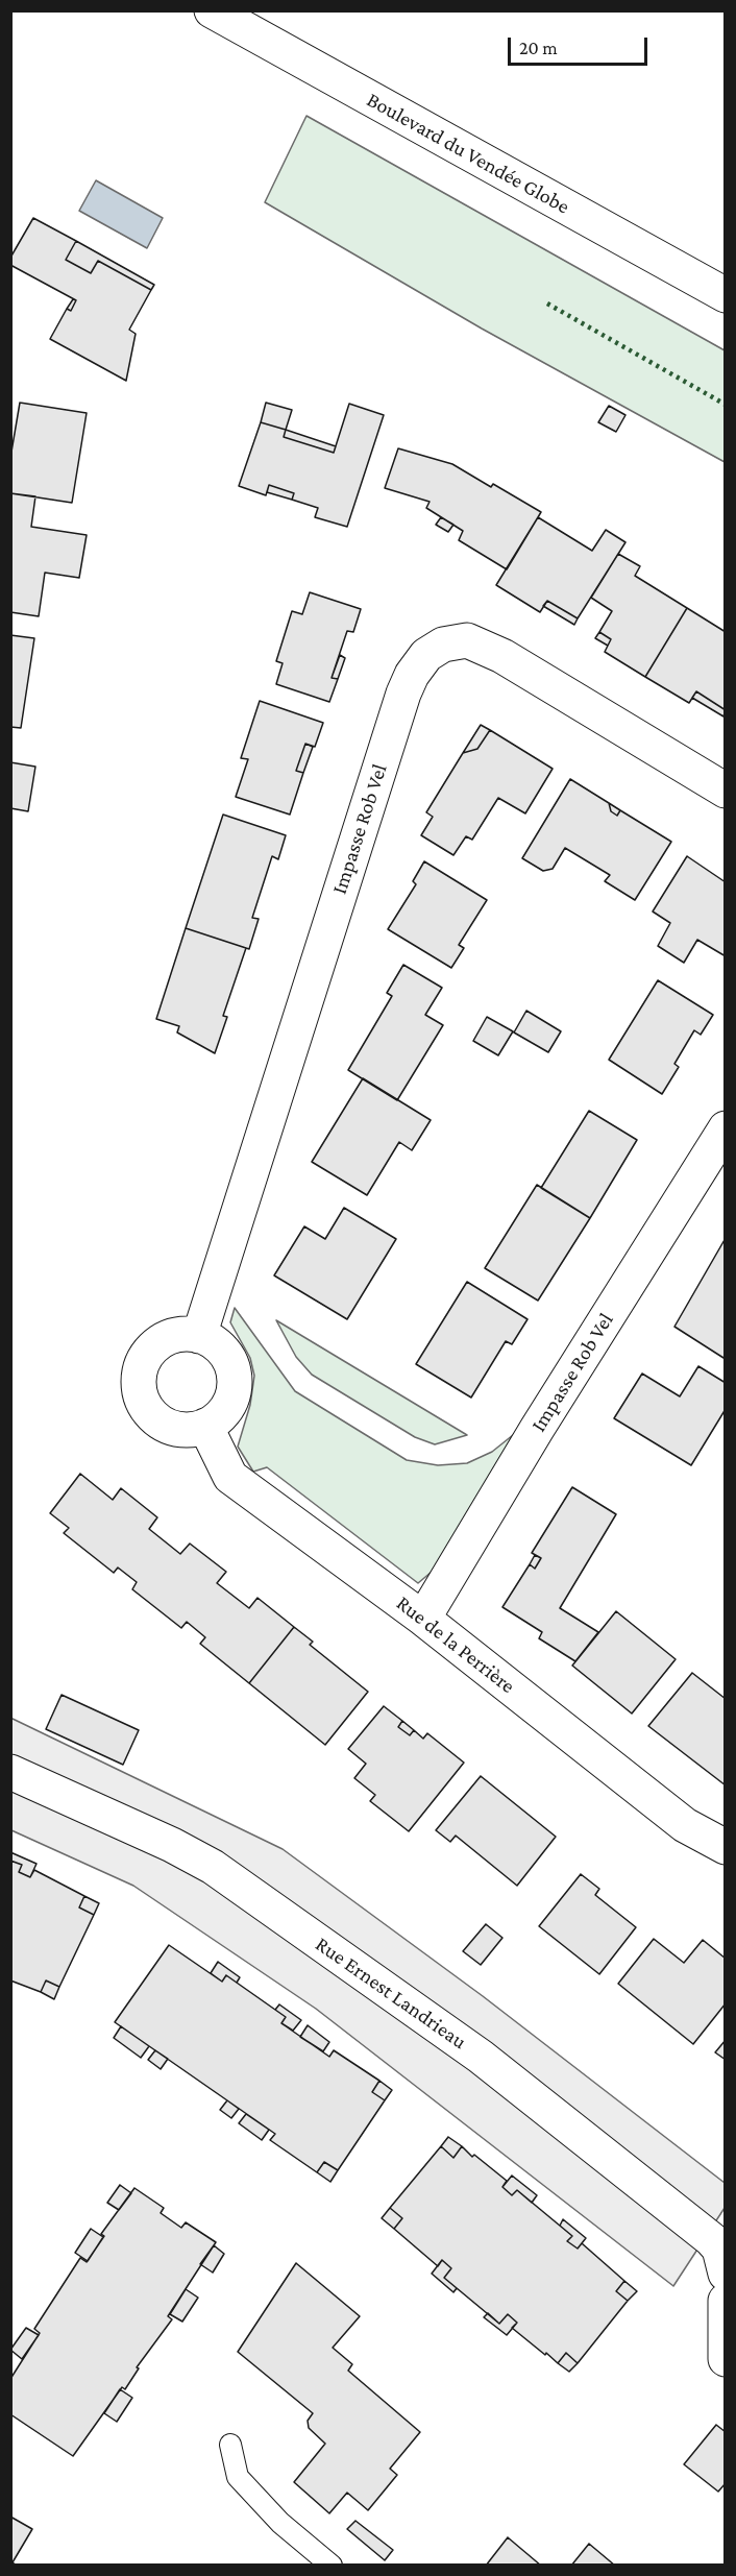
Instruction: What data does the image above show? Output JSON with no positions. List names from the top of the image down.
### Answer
{
  "streets": {
    "street": [
      "Boulevard du Vendée Globe",
      "Impasse Rob Vel",
      "Rue de la Perrière",
      "Rue Ernest Landrieau"
    ]
  },
  "crossings": [
    ["Impasse Rob Vel", "Rue de la Perrière"]
  ],
  "scale_bar": "20 m"
}
